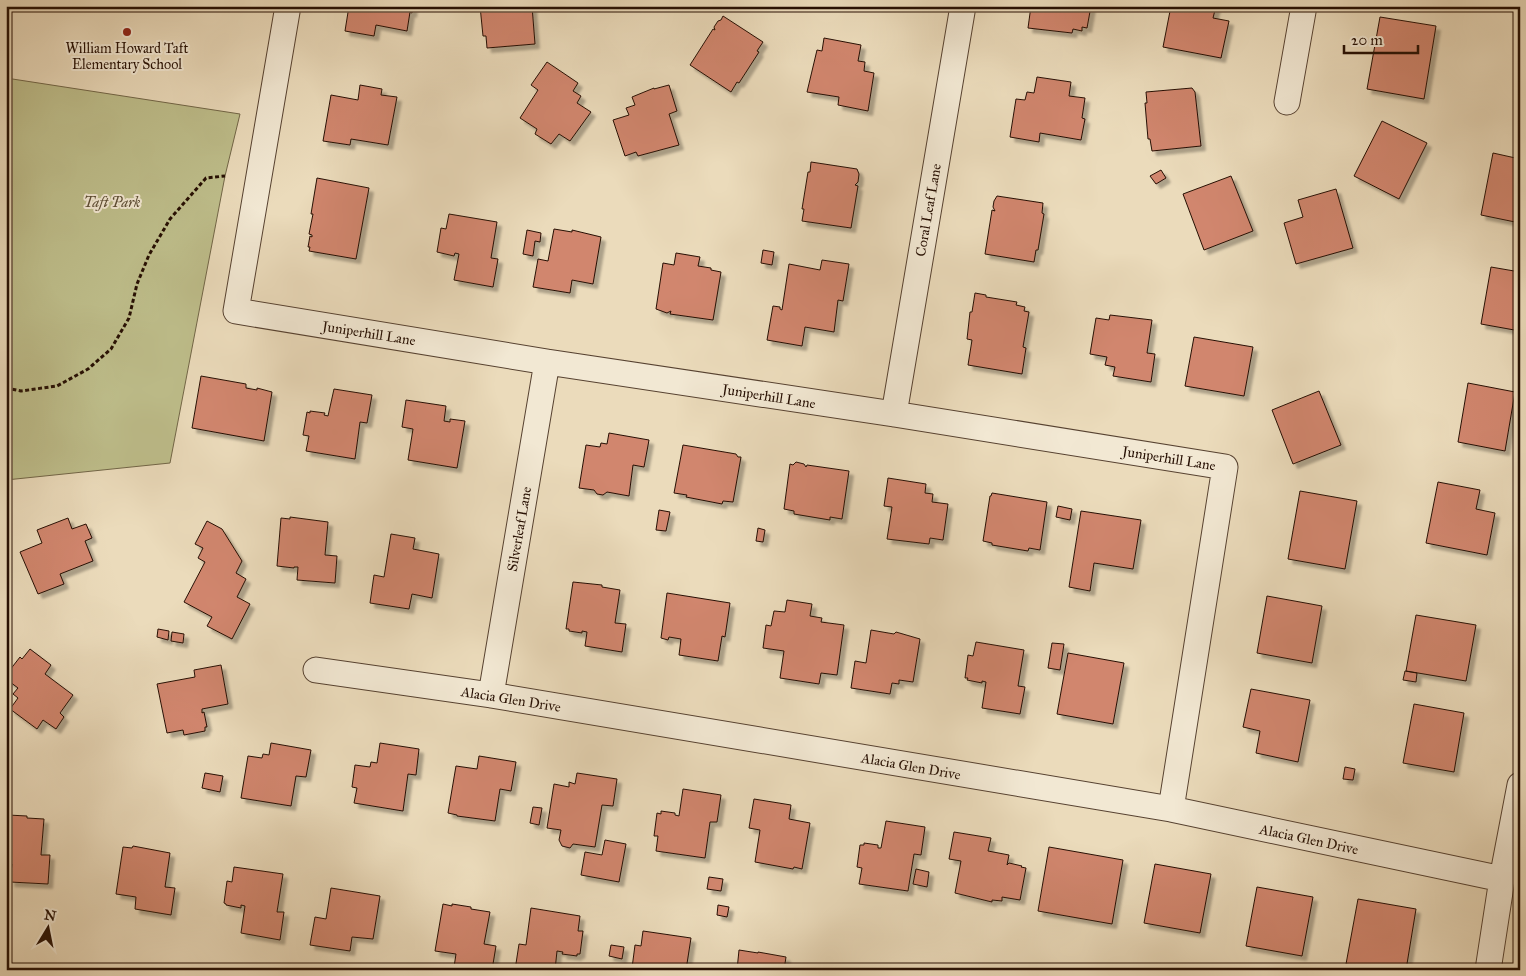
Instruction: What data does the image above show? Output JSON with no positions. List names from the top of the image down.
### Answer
{
  "streets": {
    "street": [
      "Coral Leaf Lane",
      "Juniperhill Lane",
      "Silverleaf Lane",
      "Alacia Glen Drive"
    ]
  },
  "crossings": [
    ["Coral Leaf Lane", "Juniperhill Lane"],
    ["Juniperhill Lane", "Silverleaf Lane"],
    ["Juniperhill Lane", "Alacia Glen Drive"],
    ["Silverleaf Lane", "Alacia Glen Drive"]
  ],
  "parks": ["Taft Park"],
  "places": ["William Howard Taft Elementary School"],
  "scale_bar": "20 m",
  "north": "top"
}
